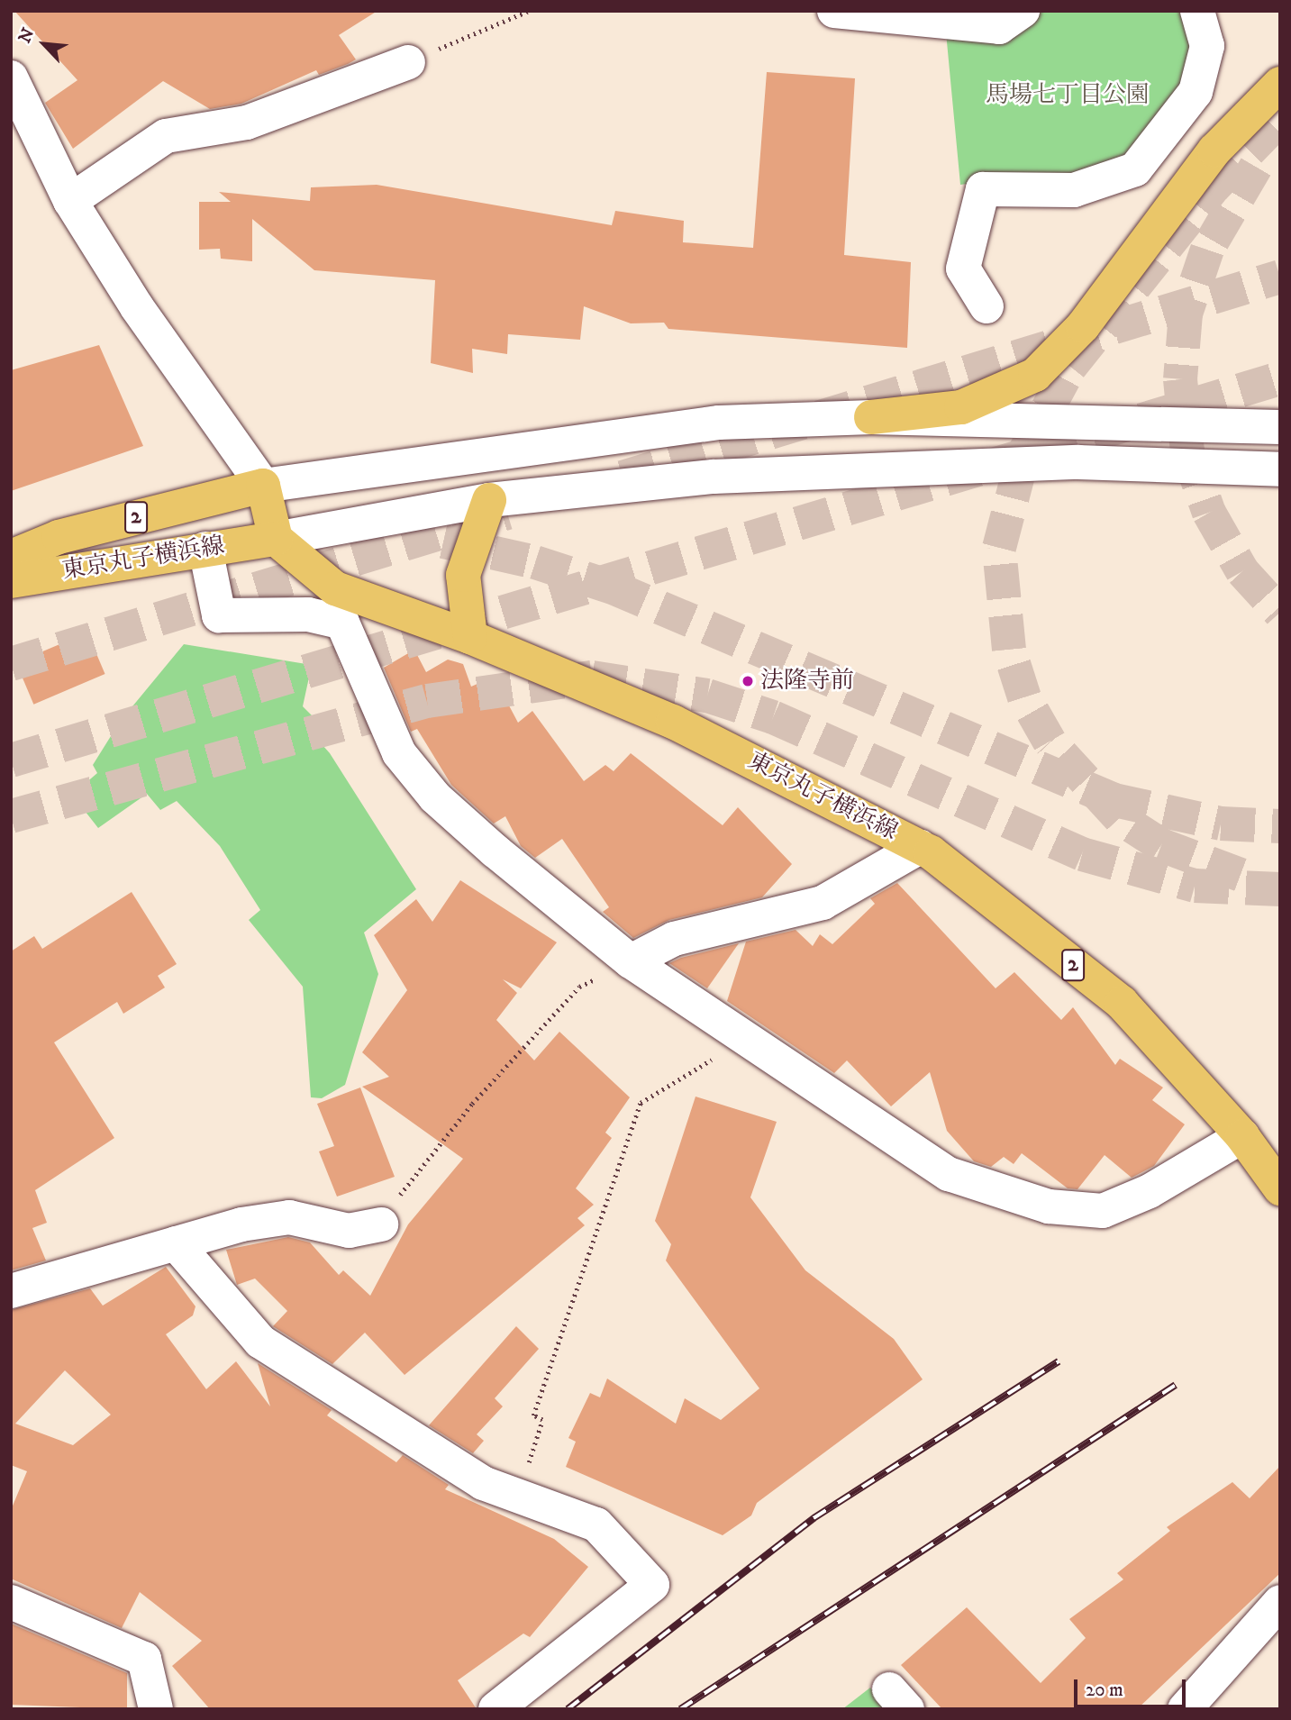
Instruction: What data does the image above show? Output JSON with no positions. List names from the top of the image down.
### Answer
{
  "streets": {
    "main road": ["2", "東京丸子横浜線"]
  },
  "parks": ["馬場七丁目公園"],
  "places": ["法隆寺前"],
  "scale_bar": "20 m",
  "north": "top left"
}
